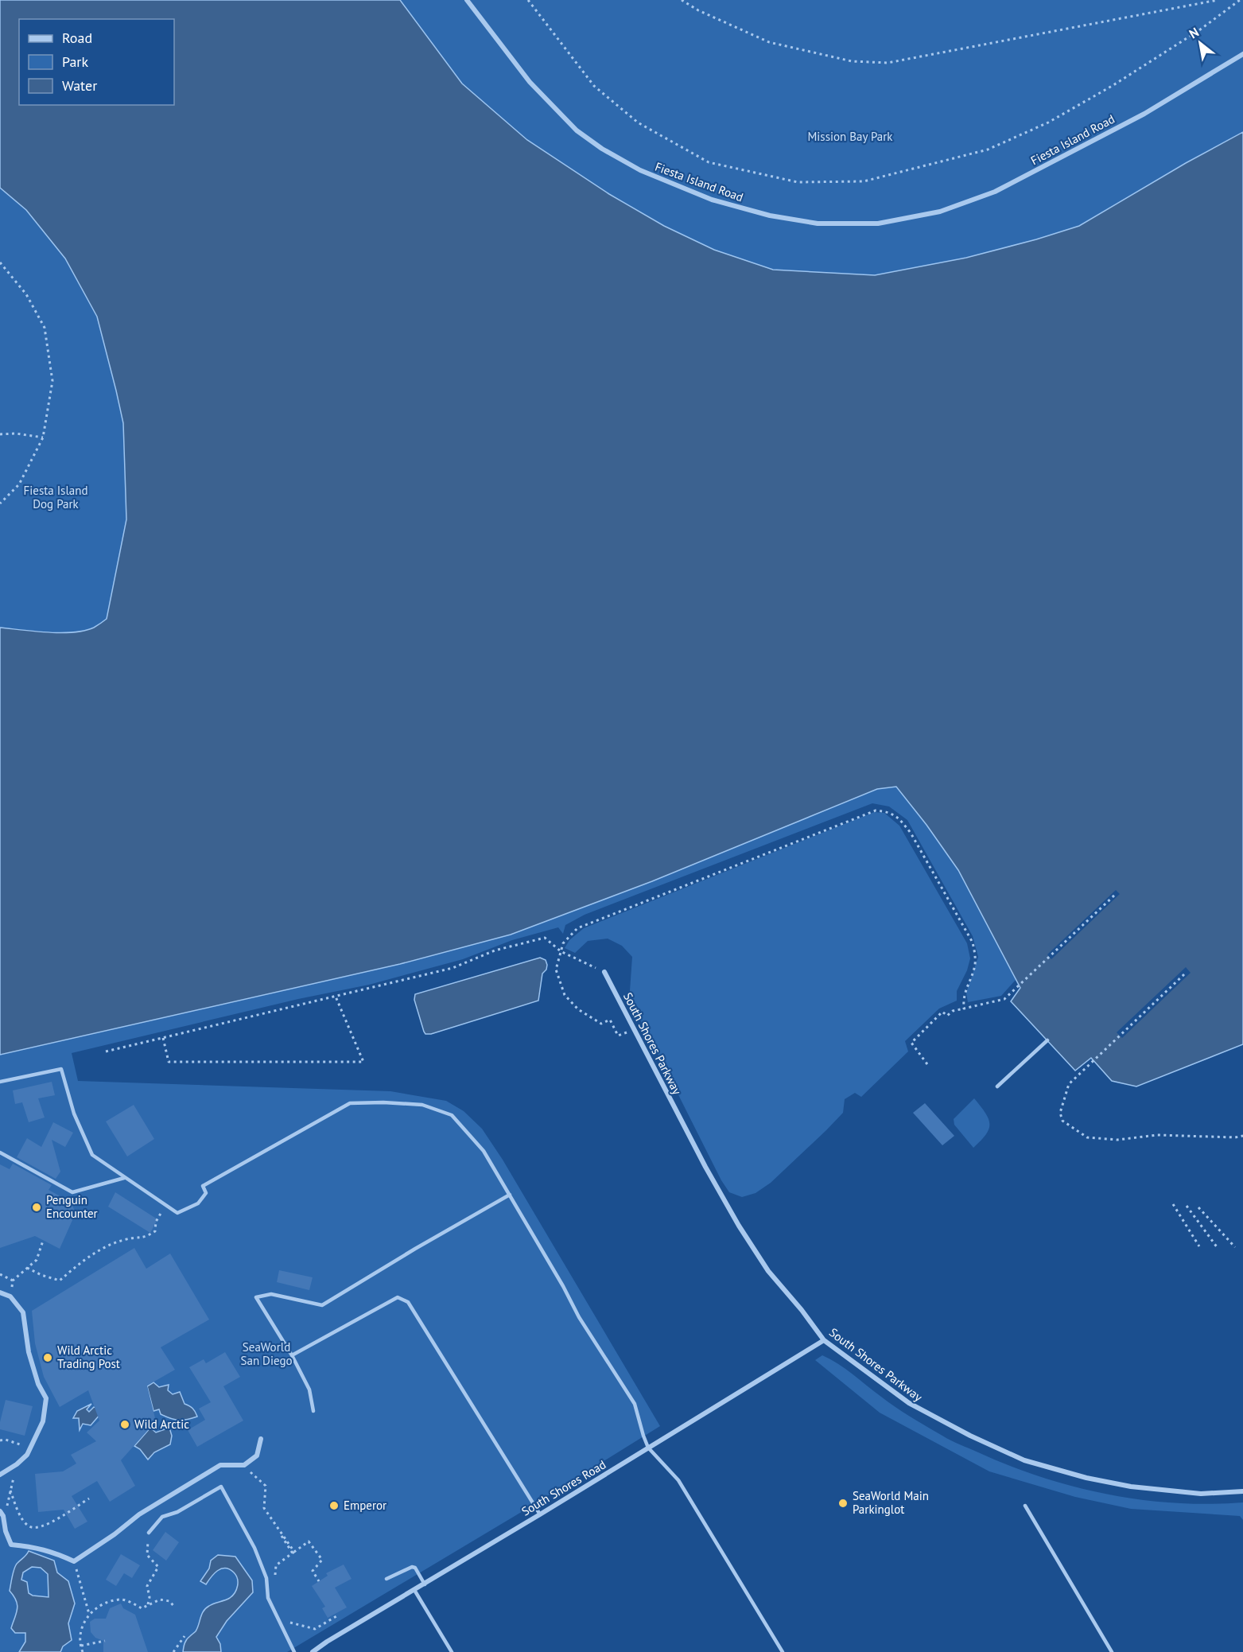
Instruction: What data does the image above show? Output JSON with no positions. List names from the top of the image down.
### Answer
{
  "streets": {
    "street": ["Fiesta Island Road", "South Shores Parkway", "South Shores Road"]
  },
  "crossings": [
    ["South Shores Parkway", "South Shores Road"]
  ],
  "parks": ["Mission Bay Park", "Fiesta Island Dog Park", "SeaWorld San Diego"],
  "places": [
    "Penguin Encounter",
    "Wild Arctic Trading Post",
    "Wild Arctic",
    "SeaWorld Main Parkinglot",
    "Emperor"
  ],
  "legend": ["Road", "Park", "Water"],
  "north": "top left"
}
